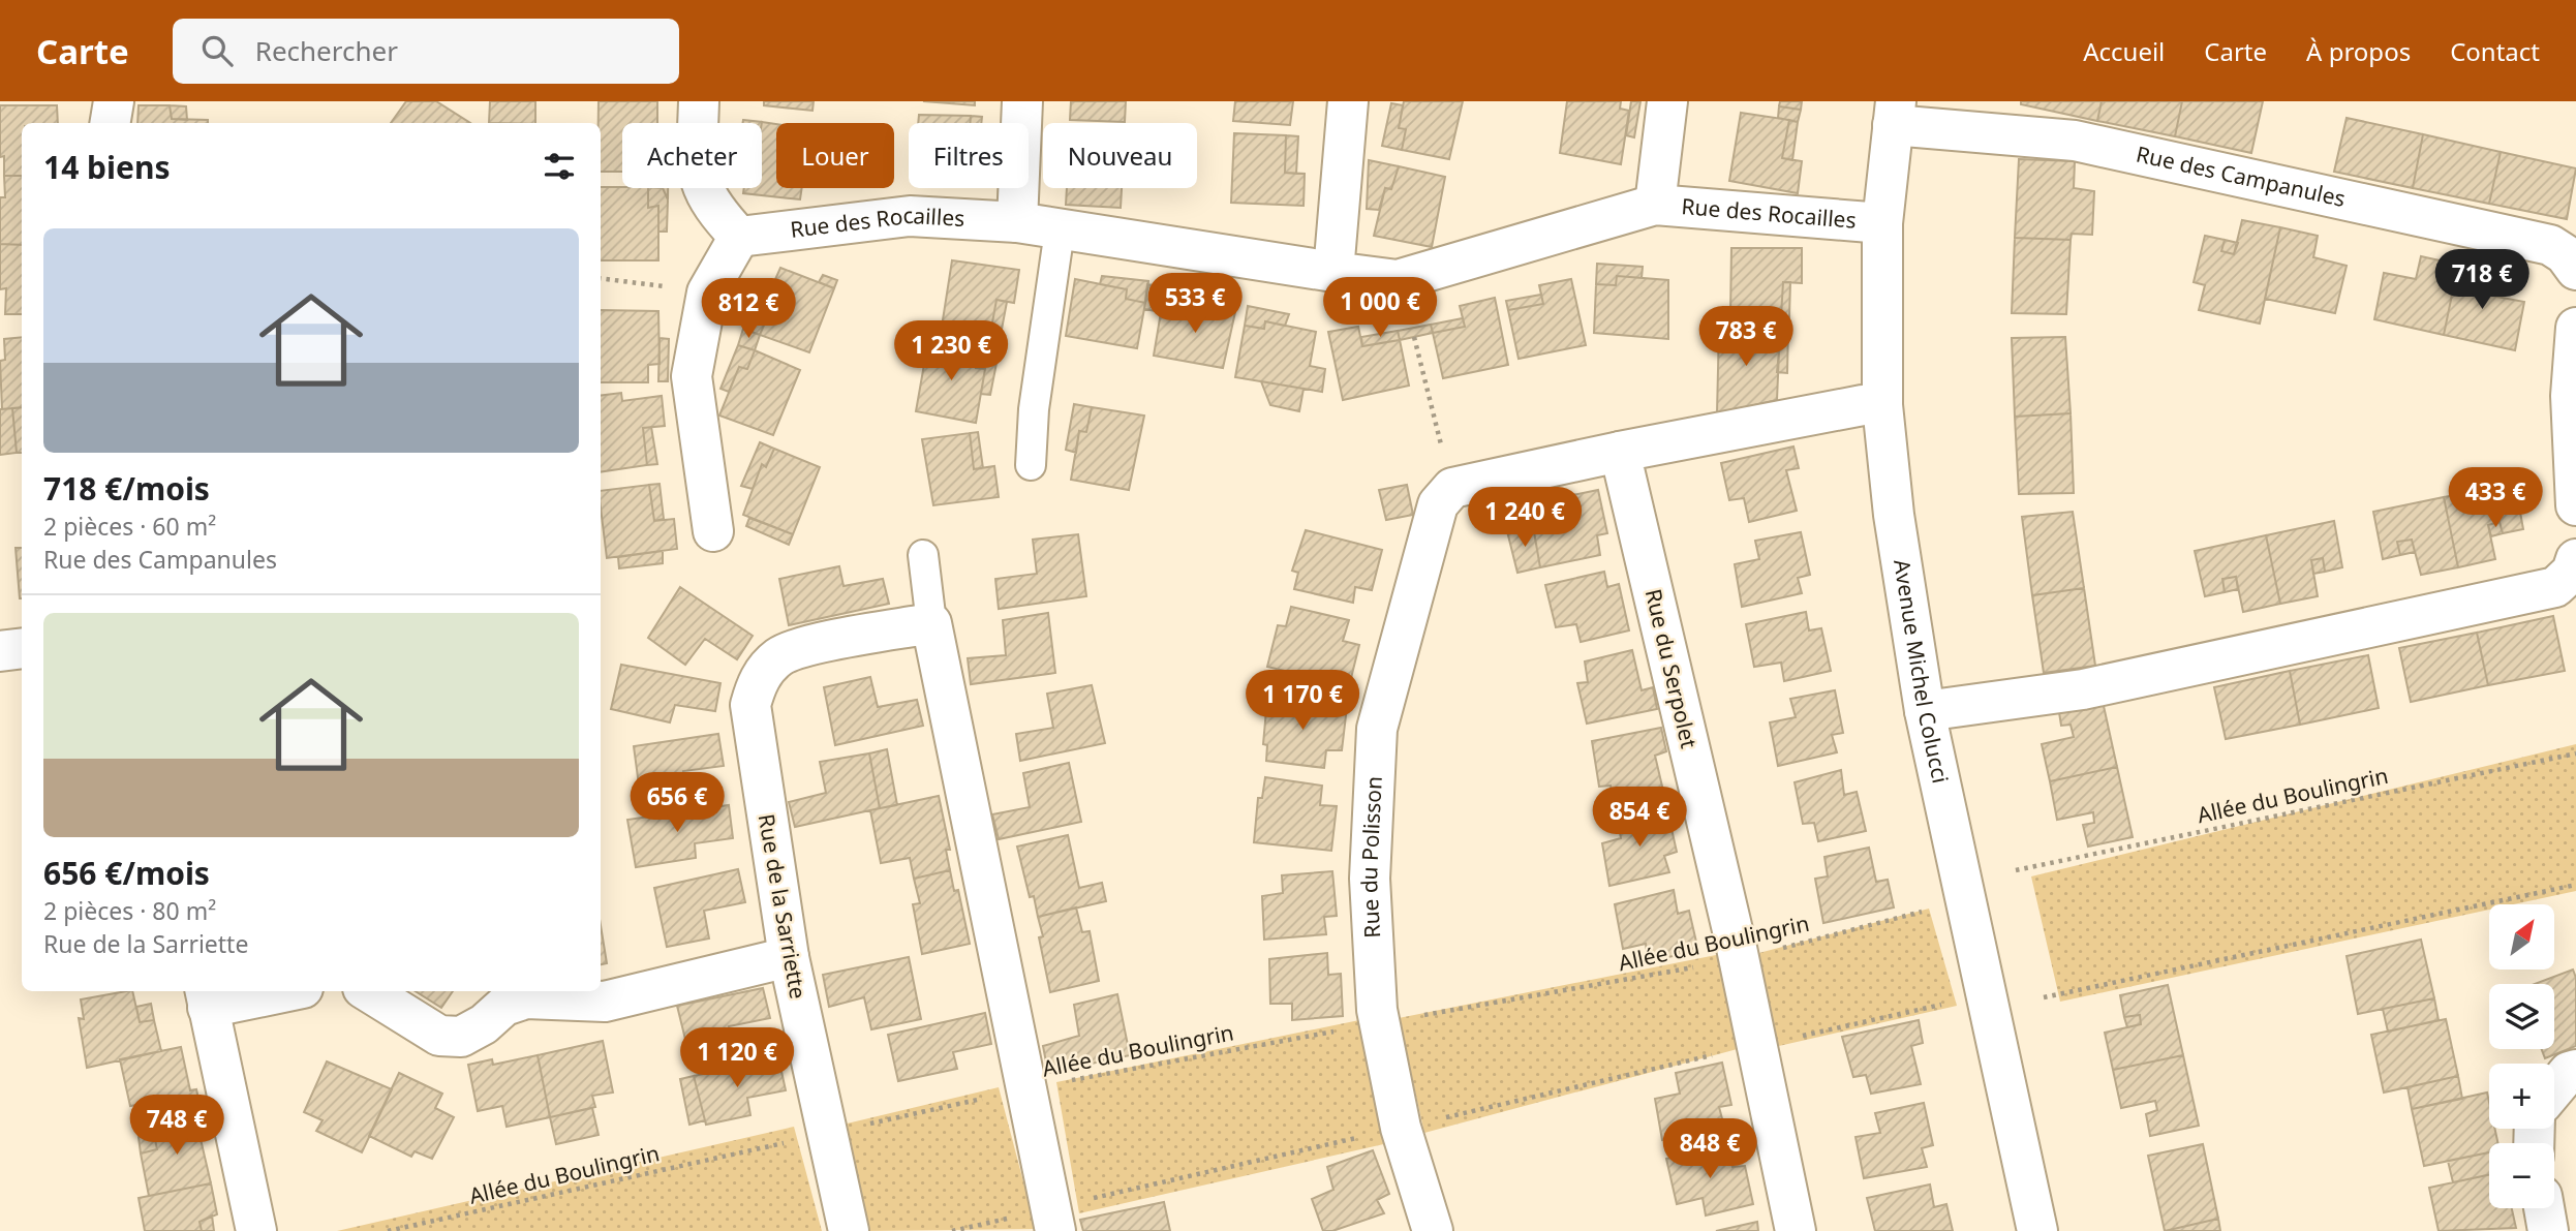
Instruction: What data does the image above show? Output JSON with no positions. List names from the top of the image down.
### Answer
{
  "streets": {
    "street": [
      "Rue des Campanules",
      "Rue des Rocailles",
      "Rue du Serpolet",
      "Avenue Michel Colucci",
      "Rue du Polisson",
      "Rue de la Sarriette"
    ],
    "path": ["Allée du Boulingrin"]
  },
  "crossings": [
    ["Rue des Campanules", "Avenue Michel Colucci"],
    ["Rue des Rocailles", "Avenue Michel Colucci"],
    ["Rue du Serpolet", "Allée du Boulingrin"],
    ["Allée du Boulingrin", "Rue du Polisson"],
    ["Allée du Boulingrin", "Rue de la Sarriette"]
  ],
  "north": "top right",
  "page": {
    "header": "Carte",
    "search": "Rechercher",
    "nav": [
      "Accueil",
      "Carte",
      "À propos",
      "Contact"
    ],
    "chip": [
      "Acheter",
      "Louer",
      "Filtres",
      "Nouveau"
    ],
    "heading": "14 biens",
    "list": [
      {
        "name": "718 €/mois",
        "note": "2 pièces · 60 m² · Rue des Campanules"
      },
      {
        "name": "656 €/mois",
        "note": "2 pièces · 80 m² · Rue de la Sarriette"
      }
    ],
    "price": [
      "718 €",
      "533 €",
      "1 000 €",
      "812 €",
      "783 €",
      "1 230 €",
      "433 €",
      "1 240 €",
      "1 170 €",
      "656 €",
      "854 €",
      "1 120 €",
      "748 €",
      "848 €"
    ],
    "map_buttons": ["+", "−"]
  }
}
